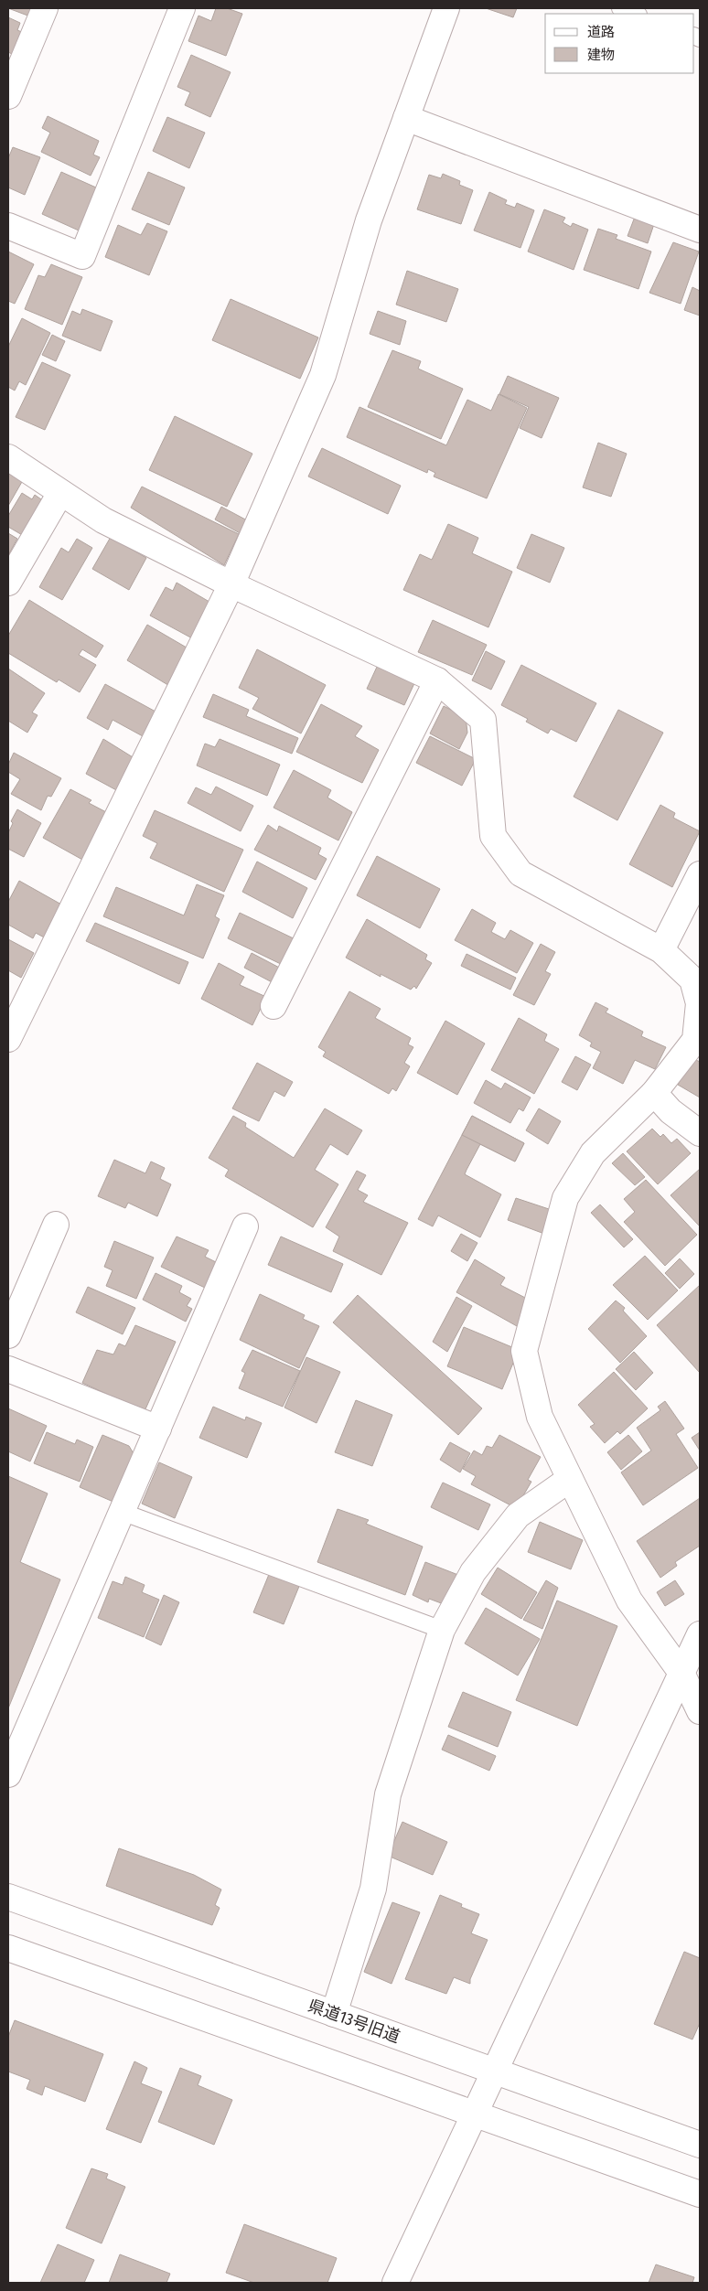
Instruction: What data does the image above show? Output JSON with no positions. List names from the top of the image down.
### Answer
{
  "streets": {
    "street": ["県道13号旧道"]
  },
  "legend": ["道路", "建物"]
}
